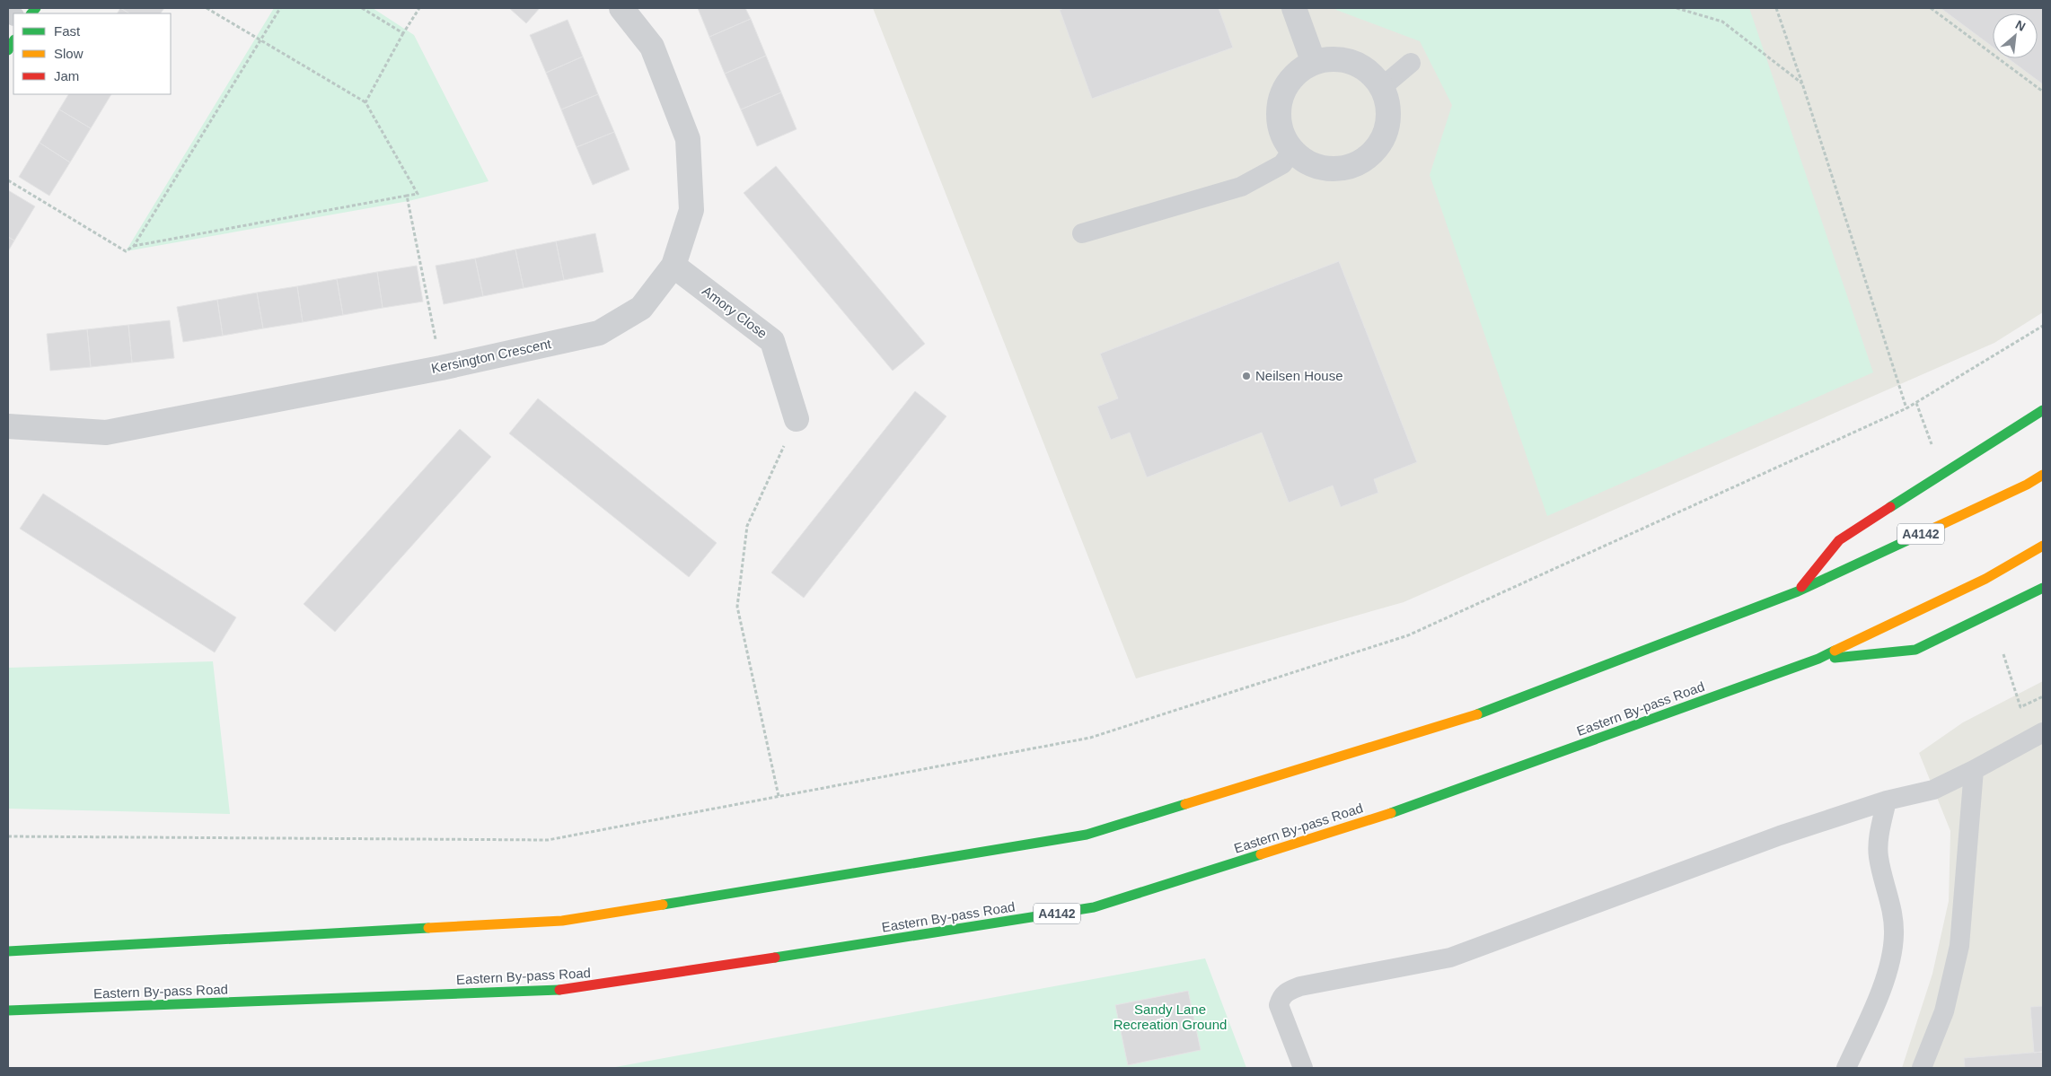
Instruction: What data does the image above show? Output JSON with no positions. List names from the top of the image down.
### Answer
{
  "streets": {
    "main road": ["A4142", "Eastern By-pass Road"],
    "street": ["Amory Close", "Kersington Crescent"]
  },
  "crossings": [
    ["Amory Close", "Kersington Crescent"]
  ],
  "parks": ["Sandy Lane Recreation Ground"],
  "places": ["Neilsen House"],
  "legend": ["Fast", "Slow", "Jam"],
  "north": "top right"
}
